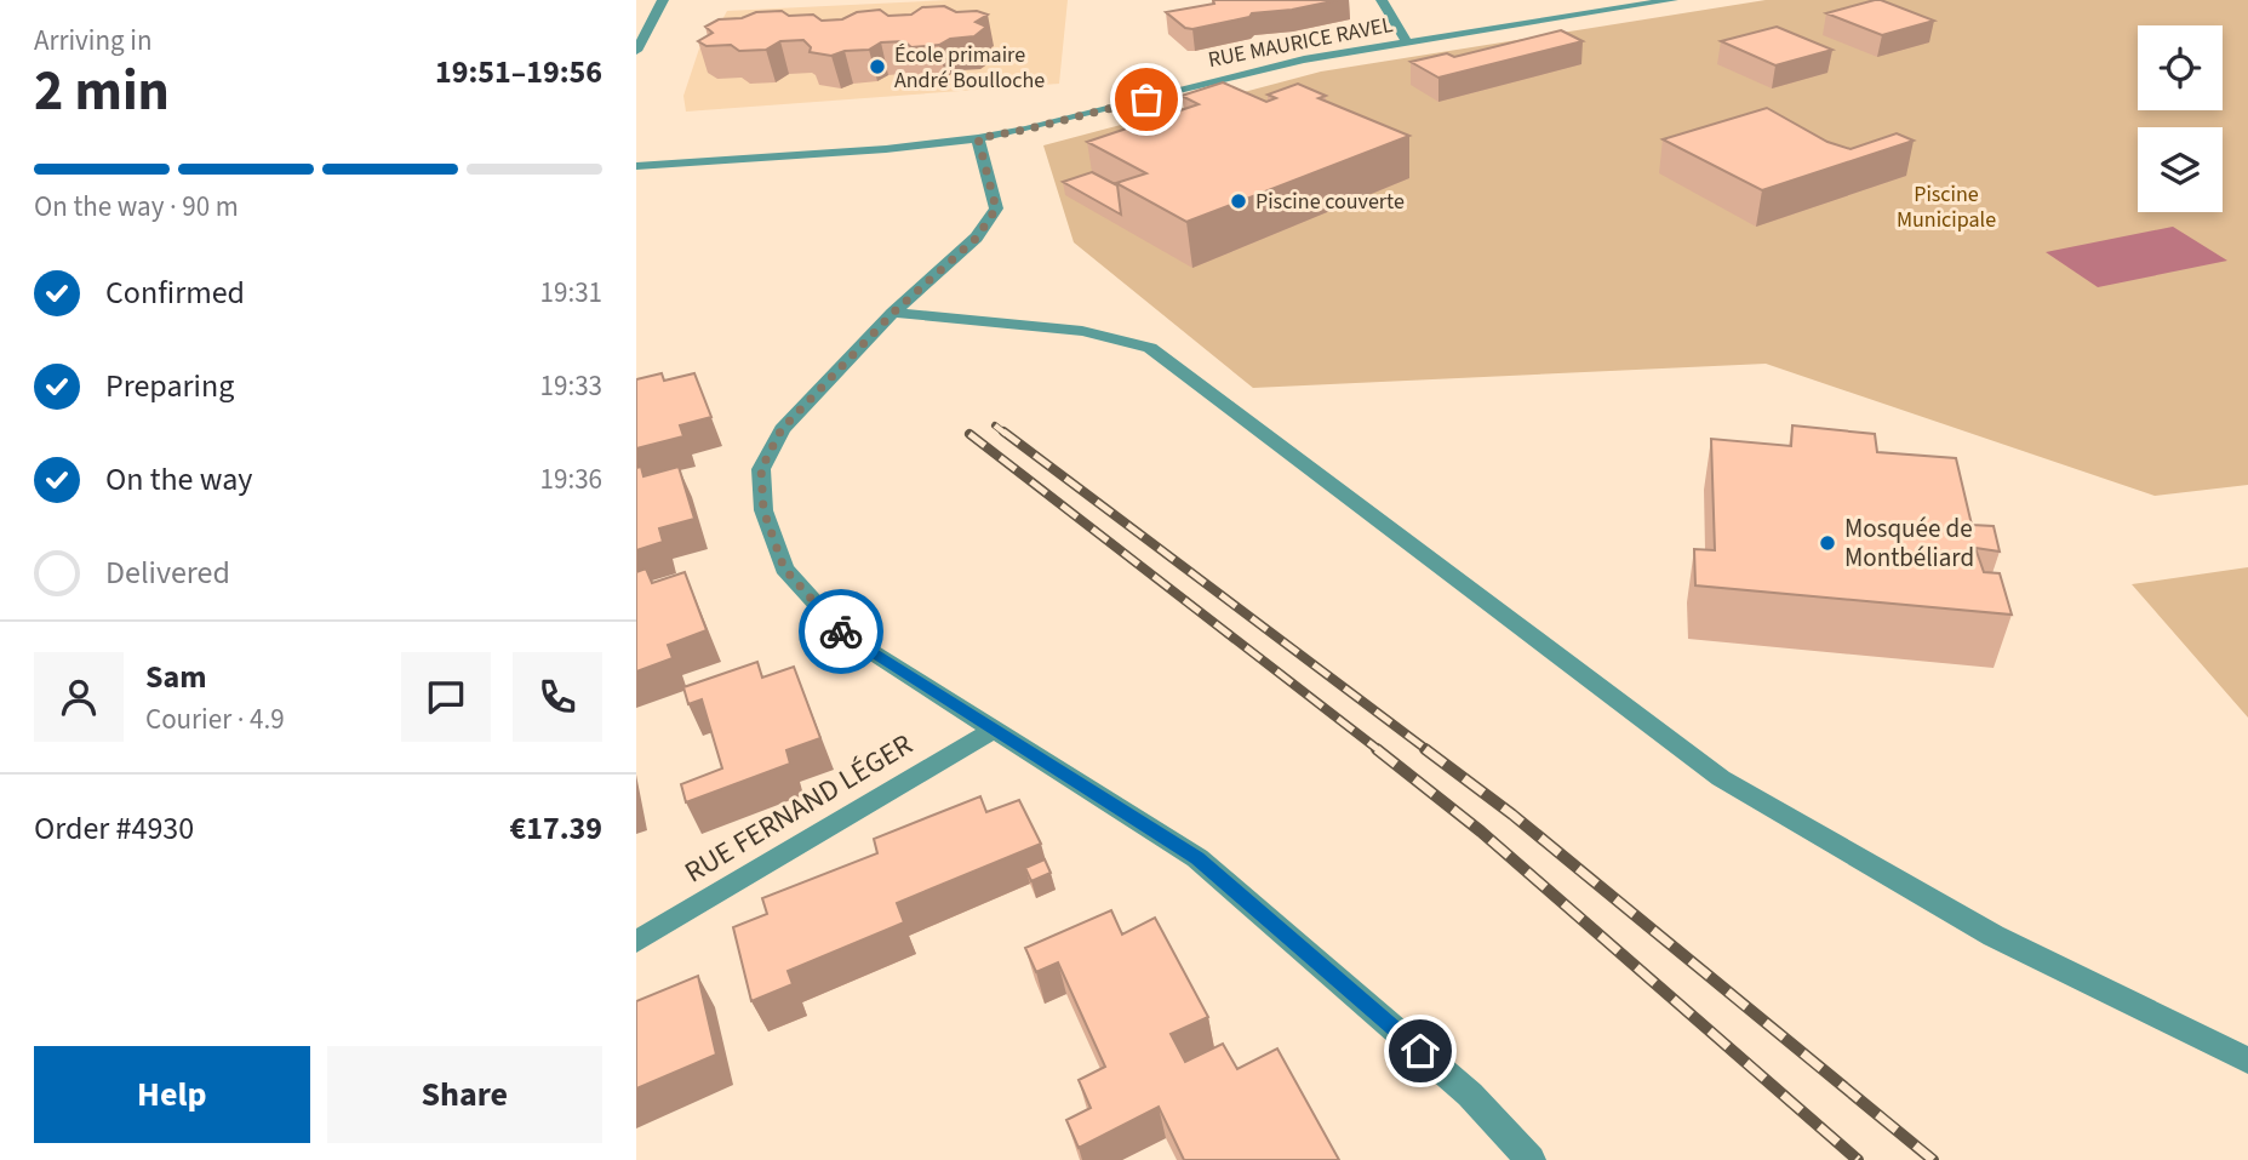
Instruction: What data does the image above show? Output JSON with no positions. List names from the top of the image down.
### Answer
{
  "streets": {
    "street": ["RUE MAURICE RAVEL", "RUE FERNAND LÉGER"]
  },
  "parks": ["Piscine Municipale"],
  "places": ["École primaire André Boulloche", "Piscine couverte", "Mosquée de Montbéliard"],
  "page": {
    "heading": ["2 min", "Arriving in", "19:51–19:56"],
    "panel": [
      "Sam",
      "Courier · 4.9",
      "Order #4930",
      "€17.39"
    ],
    "bar": "On the way · 90 m",
    "list": [
      ["Confirmed", "19:31"],
      ["Preparing", "19:33"],
      ["On the way", "19:36"],
      "Delivered"
    ],
    "buttons": ["Help", "Share"]
  }
}
